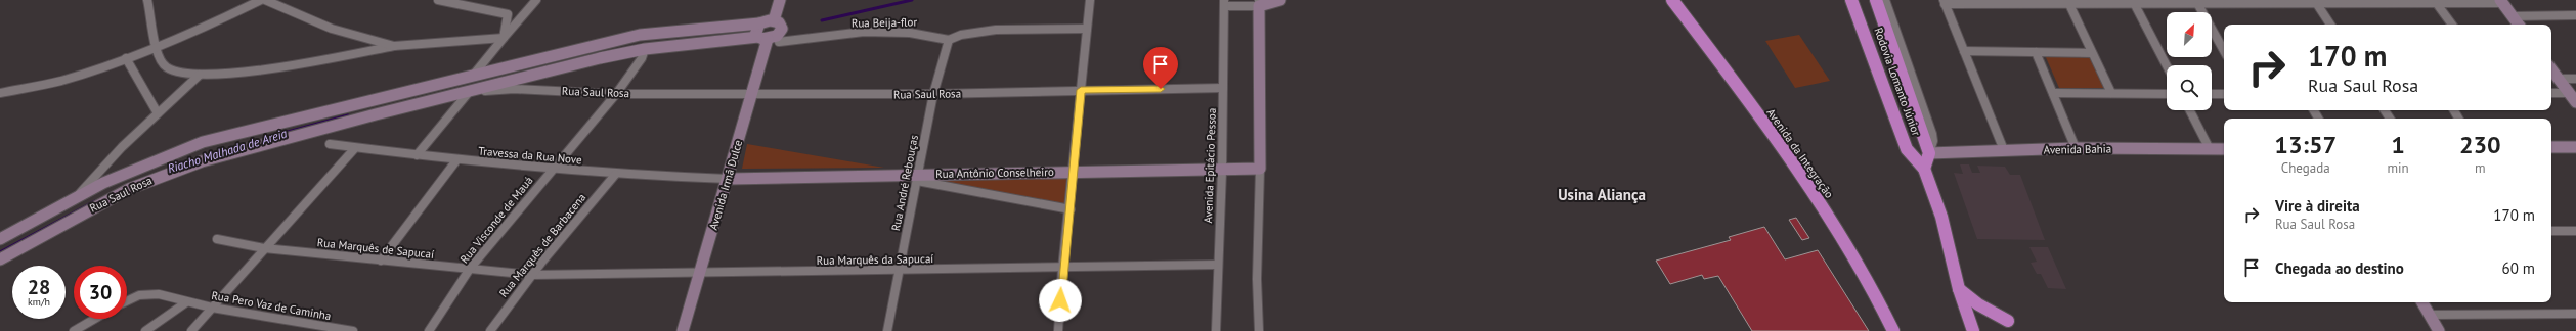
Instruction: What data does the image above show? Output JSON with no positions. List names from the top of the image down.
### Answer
{
  "streets": {
    "highway": ["Rodovia Lomanto Júnior", "Avenida da Integração"],
    "main road": [
      "Rua Saul Rosa",
      "Avenida Bahia",
      "Rua Antônio Conselheiro",
      "Avenida Irmã Dulce"
    ],
    "street": [
      "Rua Beija-flor",
      "Travessa da Rua Nove",
      "Avenida Epitácio Pessoa",
      "Rua André Rebouças",
      "Rua Visconde de Mauá",
      "Rua Marquês de Barbacena",
      "Rua Marquês de Sapucaí",
      "Rua Marquês da Sapucaí",
      "Rua Pero Vaz de Caminha"
    ]
  },
  "crossings": [
    ["Rua Beija-flor", "Rua André Rebouças"],
    ["Rua Beija-flor", "Avenida Irmã Dulce"],
    ["Rodovia Lomanto Júnior", "Avenida Bahia"],
    ["Rua Saul Rosa", "Avenida Epitácio Pessoa"],
    ["Rua Saul Rosa", "Rua André Rebouças"],
    ["Rua Saul Rosa", "Avenida Irmã Dulce"],
    ["Rua Saul Rosa", "Rua Visconde de Mauá"],
    ["Travessa da Rua Nove", "Rua Antônio Conselheiro"],
    ["Travessa da Rua Nove", "Avenida Irmã Dulce"],
    ["Travessa da Rua Nove", "Rua Visconde de Mauá"],
    ["Travessa da Rua Nove", "Rua Marquês de Barbacena"],
    ["Avenida Epitácio Pessoa", "Rua Antônio Conselheiro"],
    ["Avenida Epitácio Pessoa", "Rua Marquês da Sapucaí"],
    ["Rua Antônio Conselheiro", "Rua André Rebouças"],
    ["Rua Antônio Conselheiro", "Avenida Irmã Dulce"],
    ["Rua André Rebouças", "Rua Marquês da Sapucaí"],
    ["Avenida Irmã Dulce", "Rua Marquês da Sapucaí"],
    ["Rua Visconde de Mauá", "Rua Marquês de Sapucaí"],
    ["Rua Marquês de Barbacena", "Rua Marquês de Sapucaí"],
    ["Rua Marquês de Barbacena", "Rua Marquês da Sapucaí"],
    ["Rua Marquês de Sapucaí", "Rua Marquês da Sapucaí"]
  ],
  "districts": ["Usina Aliança"],
  "water": ["Riacho Malhada de Areia"],
  "north": "top right",
  "page": {
    "turn": ["170 m", "Rua Saul Rosa"],
    "eta": [
      "13:57",
      "Chegada",
      "1",
      "min",
      "230",
      "m"
    ],
    "list": [
      {
        "name": "Vire à direita",
        "note": "Rua Saul Rosa",
        "value": "170 m"
      },
      {
        "name": "Chegada ao destino",
        "value": "60 m"
      }
    ],
    "speed": "28 km/h",
    "limit": "30"
  }
}
